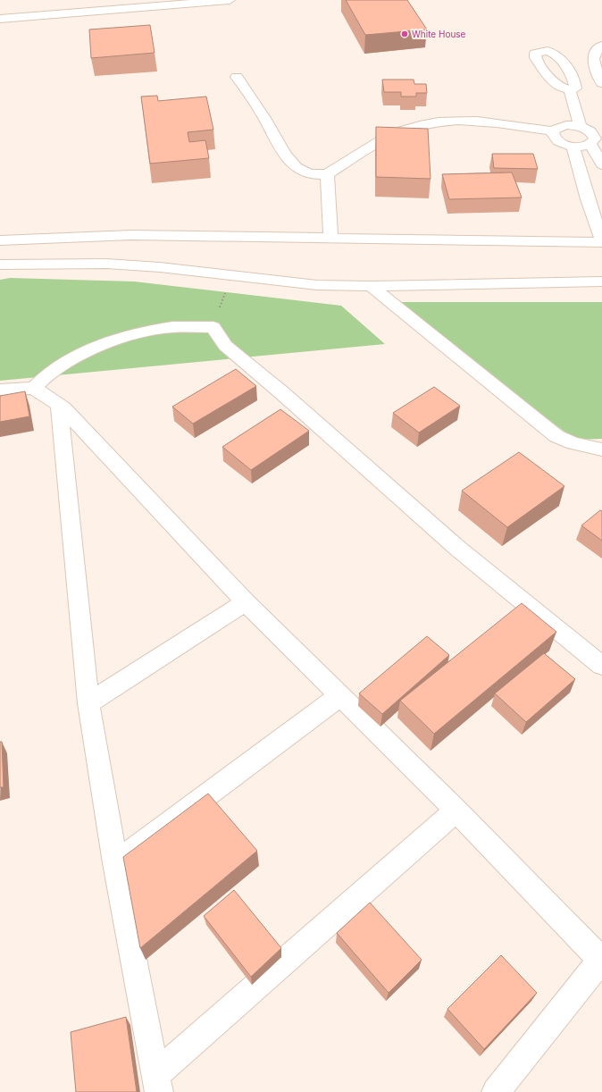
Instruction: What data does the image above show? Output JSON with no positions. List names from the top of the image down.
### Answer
{
  "places": ["White House"]
}
